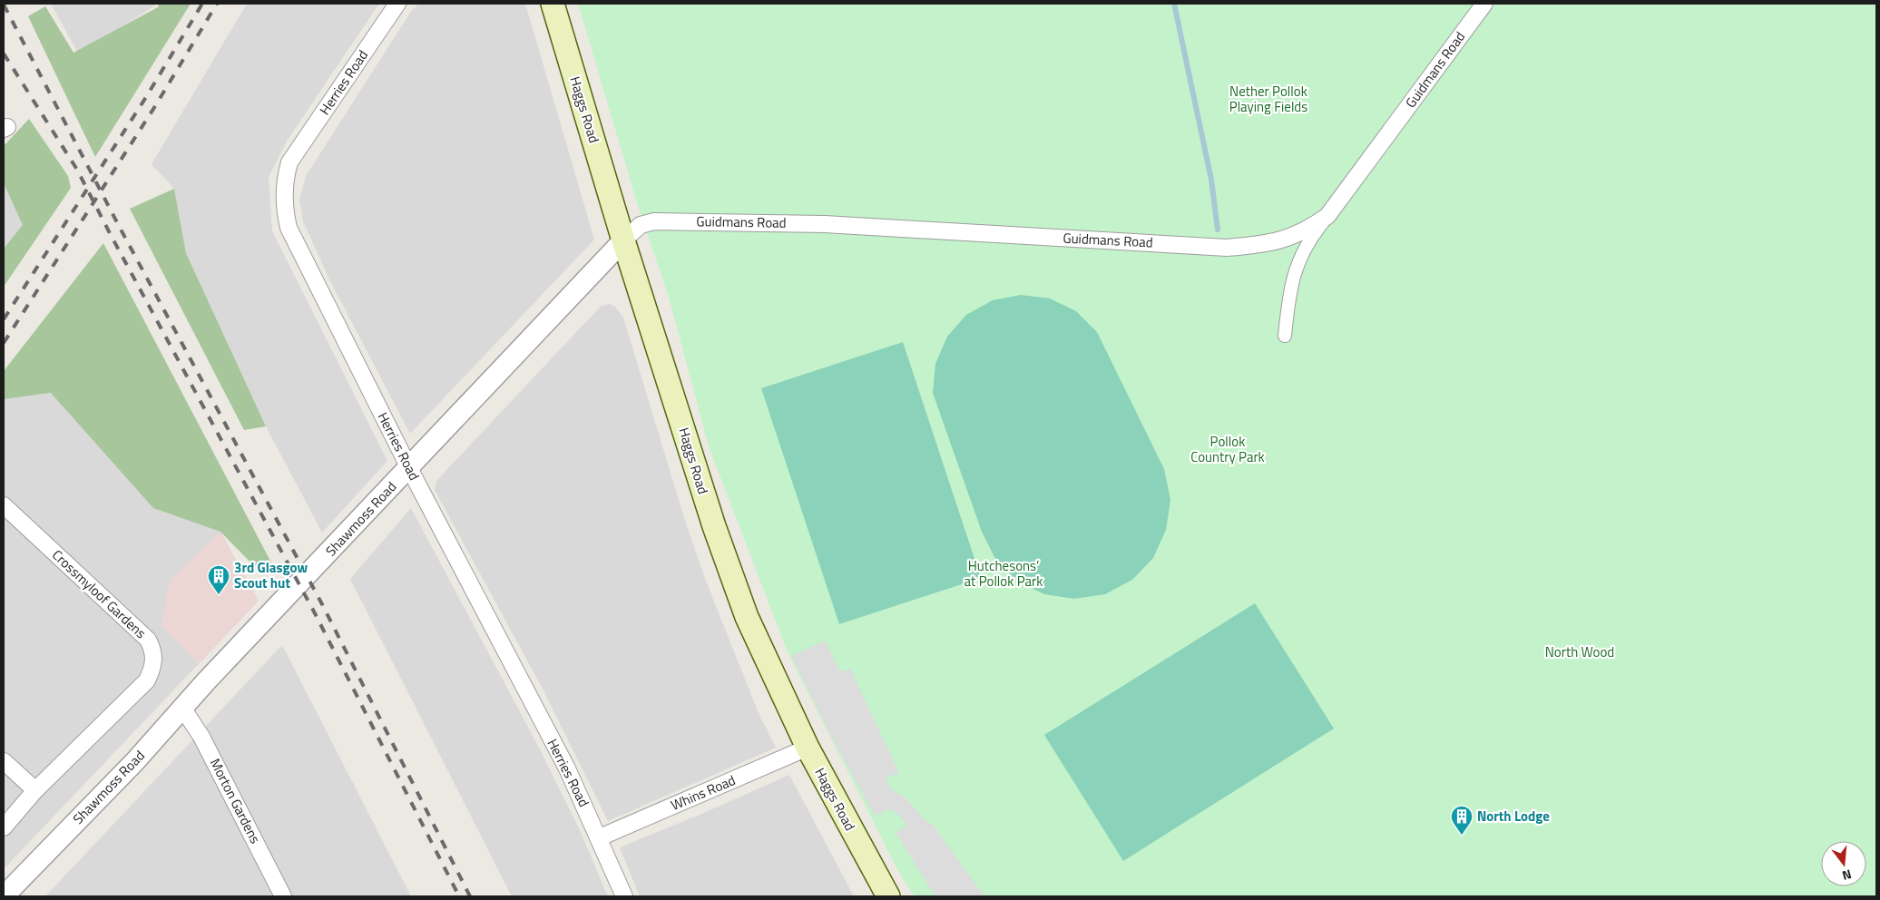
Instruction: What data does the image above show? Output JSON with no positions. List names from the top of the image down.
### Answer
{
  "streets": {
    "main road": ["Haggs Road"],
    "street": [
      "Guidmans Road",
      "Herries Road",
      "Shawmoss Road",
      "Crossmyloof Gardens",
      "Whins Road",
      "Morton Gardens"
    ]
  },
  "crossings": [
    ["Guidmans Road", "Haggs Road"],
    ["Guidmans Road", "Shawmoss Road"],
    ["Herries Road", "Shawmoss Road"],
    ["Herries Road", "Whins Road"],
    ["Haggs Road", "Shawmoss Road"],
    ["Haggs Road", "Whins Road"],
    ["Shawmoss Road", "Morton Gardens"]
  ],
  "parks": [
    "Nether Pollok Playing Fields",
    "Pollok Country Park",
    "Hutchesons’ at Pollok Park",
    "North Wood"
  ],
  "places": {
    "building": ["3rd Glasgow Scout hut", "North Lodge"]
  },
  "north": "bottom"
}
